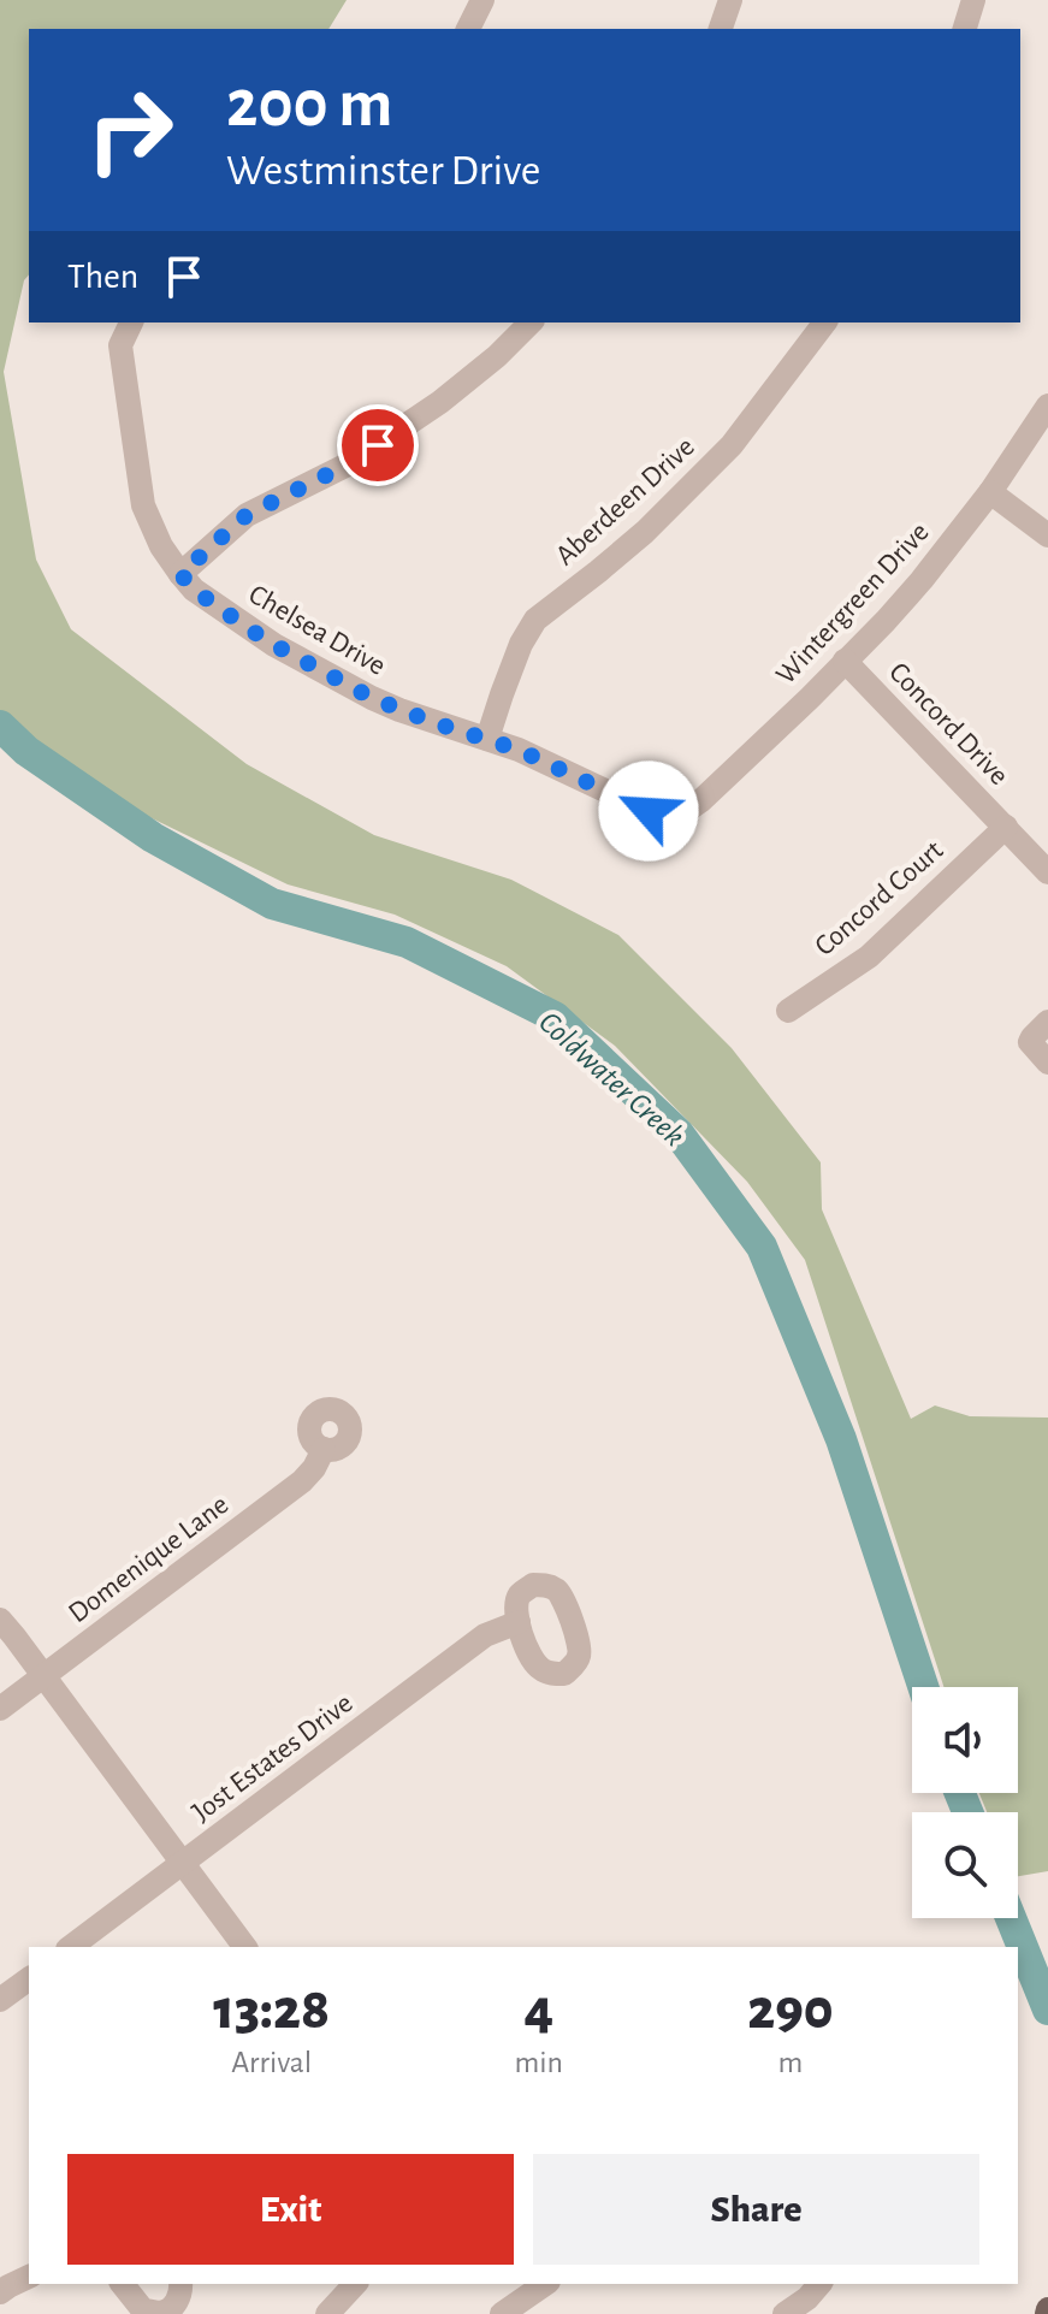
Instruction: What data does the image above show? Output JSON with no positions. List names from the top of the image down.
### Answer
{
  "streets": {
    "street": [
      "Aberdeen Drive",
      "Wintergreen Drive",
      "Chelsea Drive",
      "Concord Drive",
      "Concord Court",
      "Domenique Lane",
      "Jost Estates Drive"
    ]
  },
  "crossings": [
    ["Aberdeen Drive", "Chelsea Drive"],
    ["Wintergreen Drive", "Chelsea Drive"],
    ["Wintergreen Drive", "Concord Drive"],
    ["Concord Drive", "Concord Court"]
  ],
  "water": ["Coldwater Creek"],
  "page": {
    "turn": ["200 m", "Westminster Drive"],
    "then": "Then",
    "eta": [
      "13:28",
      "Arrival",
      "4",
      "min",
      "290",
      "m"
    ],
    "buttons": ["Exit", "Share"]
  }
}
